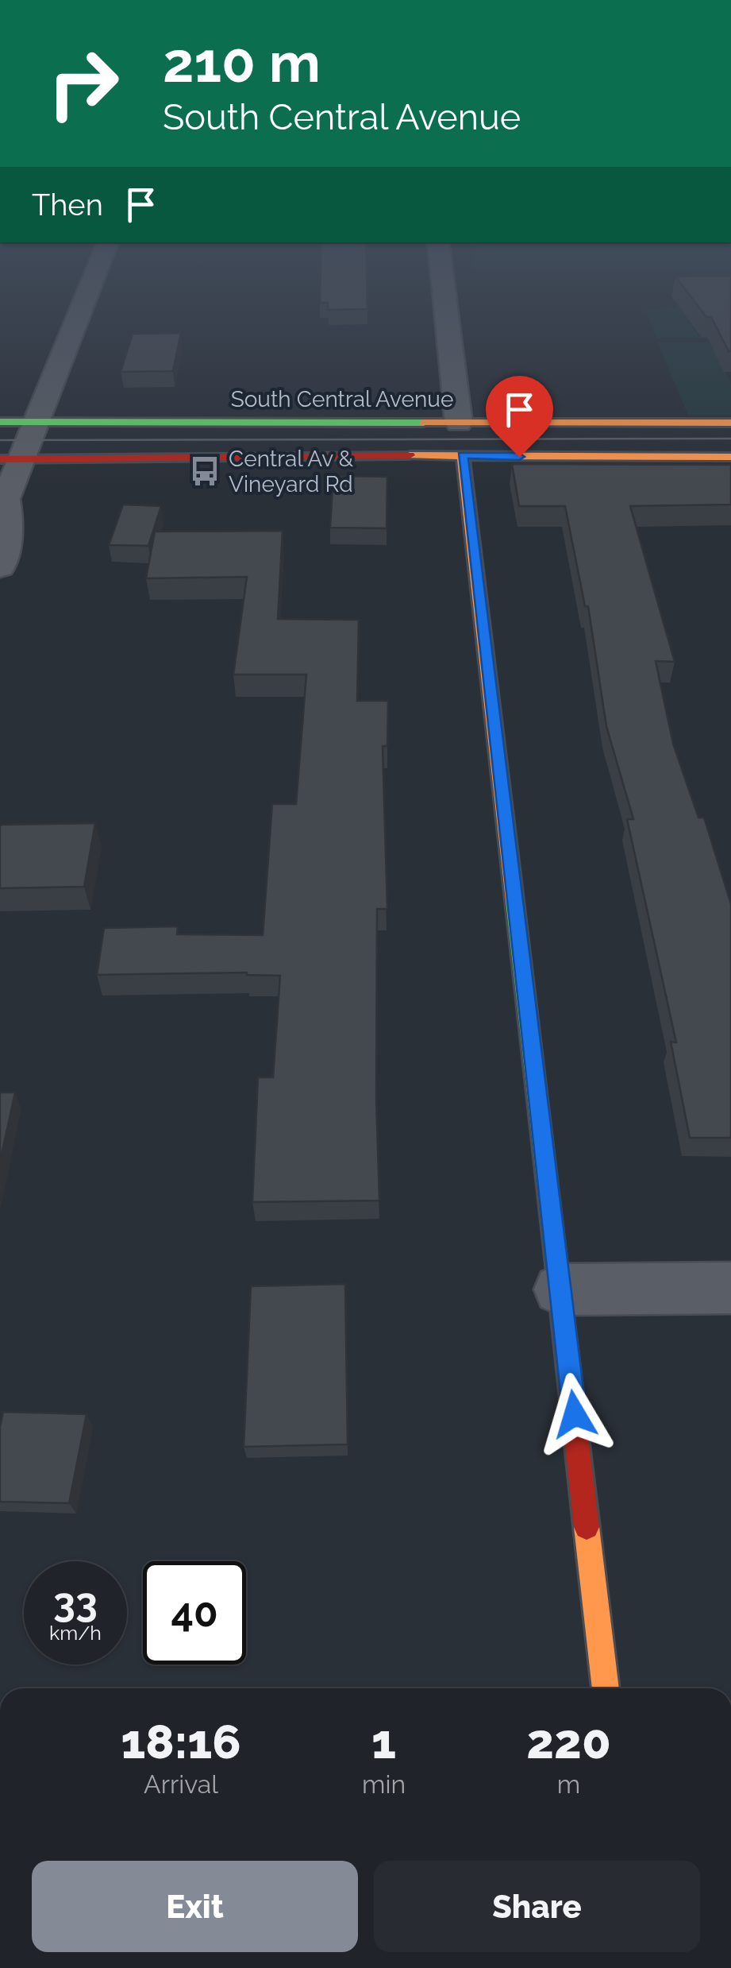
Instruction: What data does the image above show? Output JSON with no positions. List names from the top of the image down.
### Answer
{
  "streets": {
    "main road": ["South Central Avenue"]
  },
  "places": {
    "bus stop": ["Central Av & Vineyard Rd"]
  },
  "page": {
    "turn": ["210 m", "South Central Avenue"],
    "then": "Then",
    "speed": "33 km/h",
    "limit": "40",
    "eta": [
      "18:16",
      "Arrival",
      "1",
      "min",
      "220",
      "m"
    ],
    "buttons": ["Exit", "Share"]
  }
}
